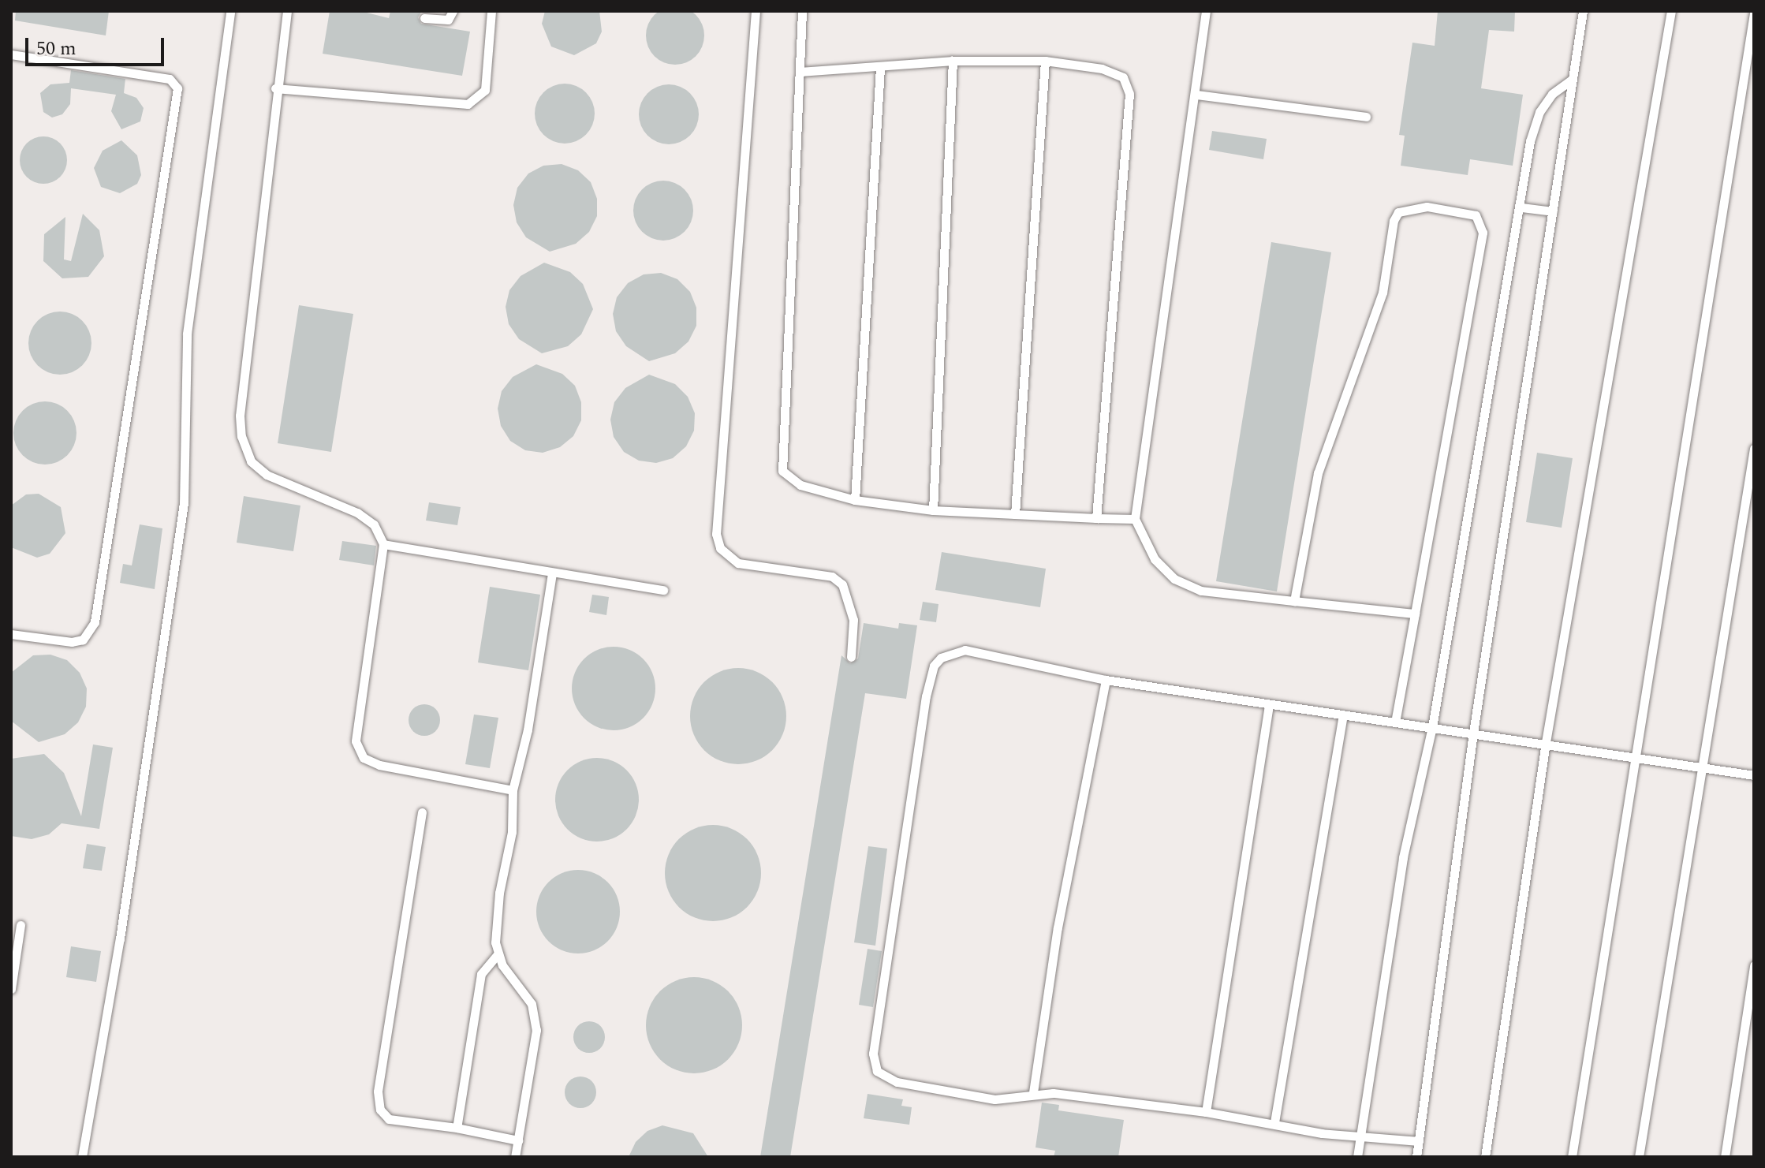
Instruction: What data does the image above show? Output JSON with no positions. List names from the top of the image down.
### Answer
{
  "scale_bar": "50 m"
}
